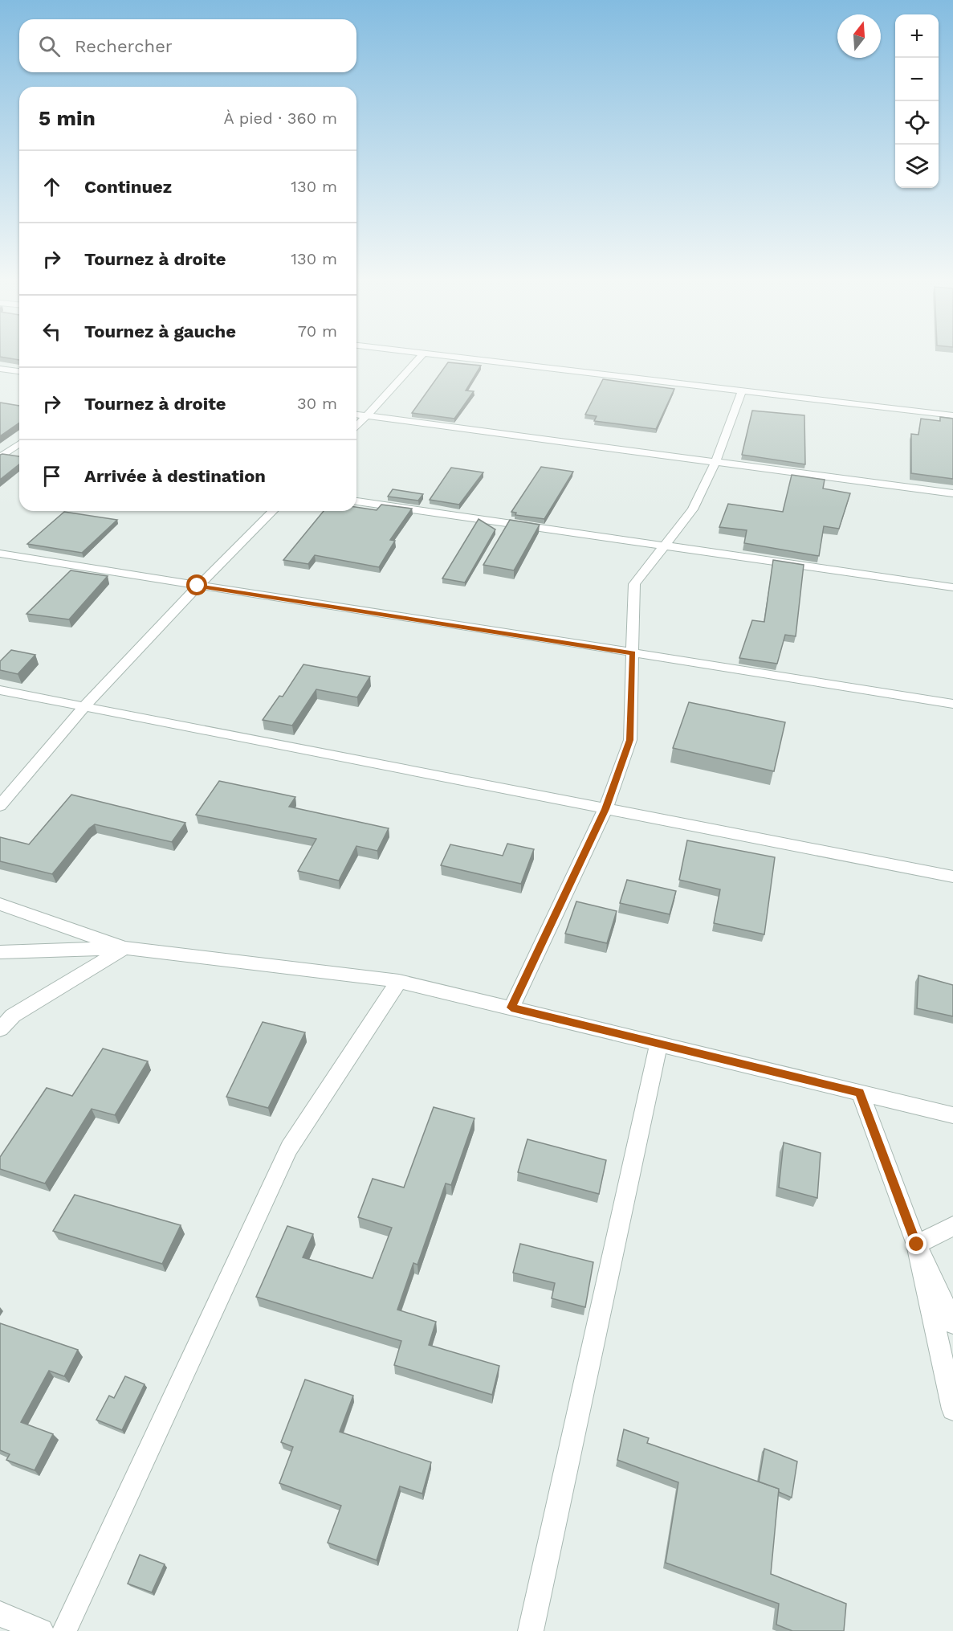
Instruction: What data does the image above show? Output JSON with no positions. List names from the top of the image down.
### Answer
{
  "north": "top",
  "page": {
    "map_buttons": ["+", "−"],
    "search": "Rechercher",
    "heading": ["5 min", "À pied · 360 m"],
    "list": [
      ["Continuez", "130 m"],
      ["Tournez à droite", "130 m"],
      ["Tournez à gauche", "70 m"],
      ["Tournez à droite", "30 m"],
      "Arrivée à destination"
    ]
  }
}
